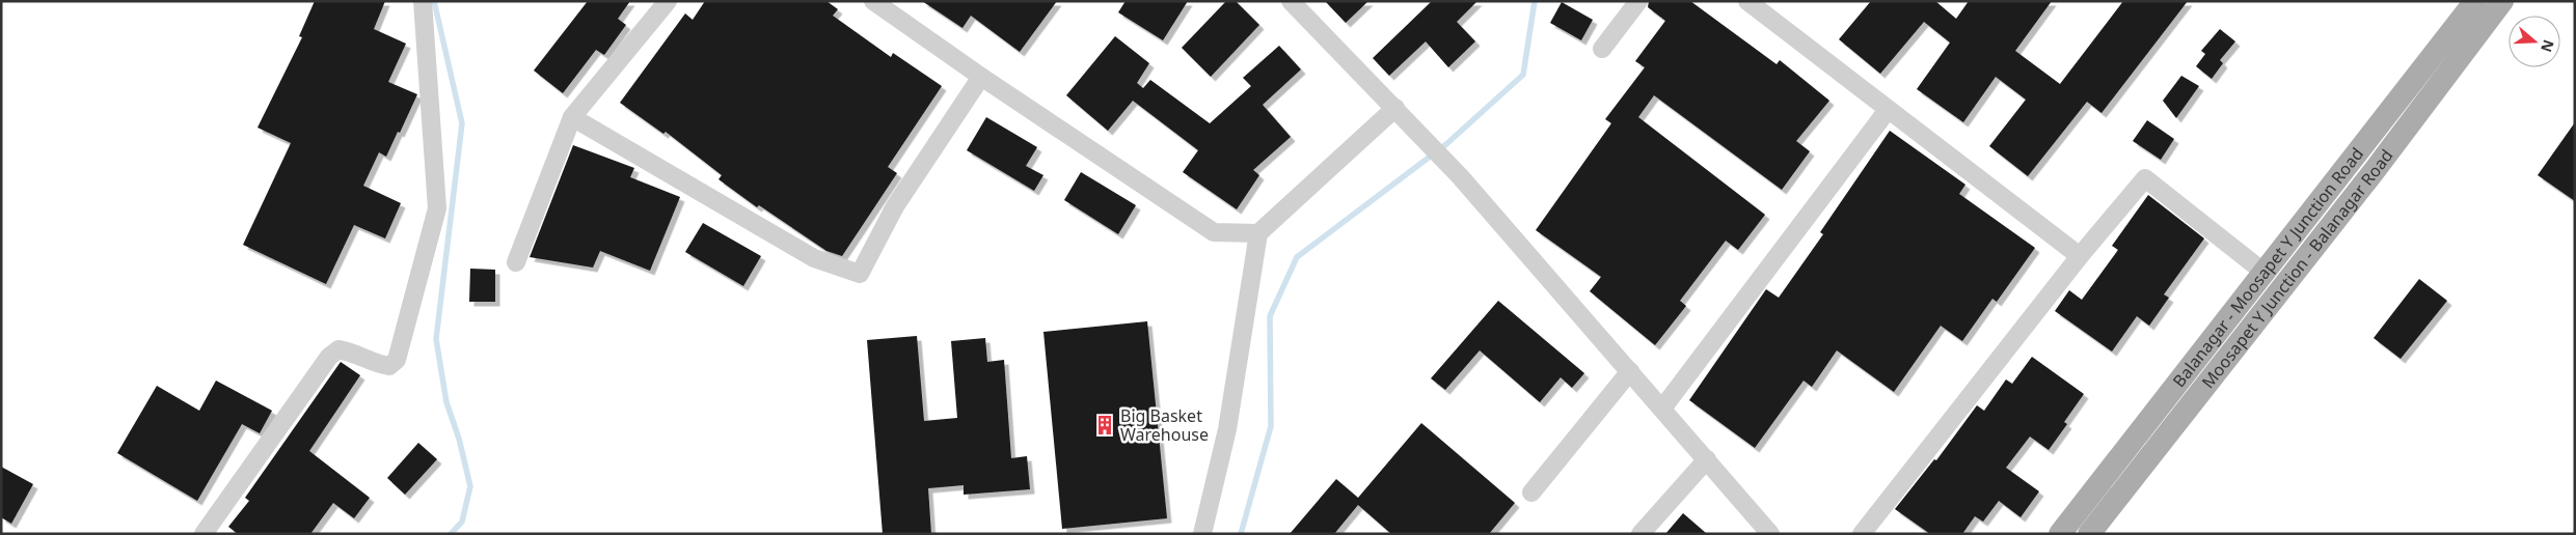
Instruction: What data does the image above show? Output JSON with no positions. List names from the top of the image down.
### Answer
{
  "streets": {
    "main road": ["Balanagar - Moosapet Y Junction Road", "Moosapet Y Junction - Balanagar Road"]
  },
  "places": {
    "building": ["Big Basket Warehouse"]
  },
  "north": "right"
}
